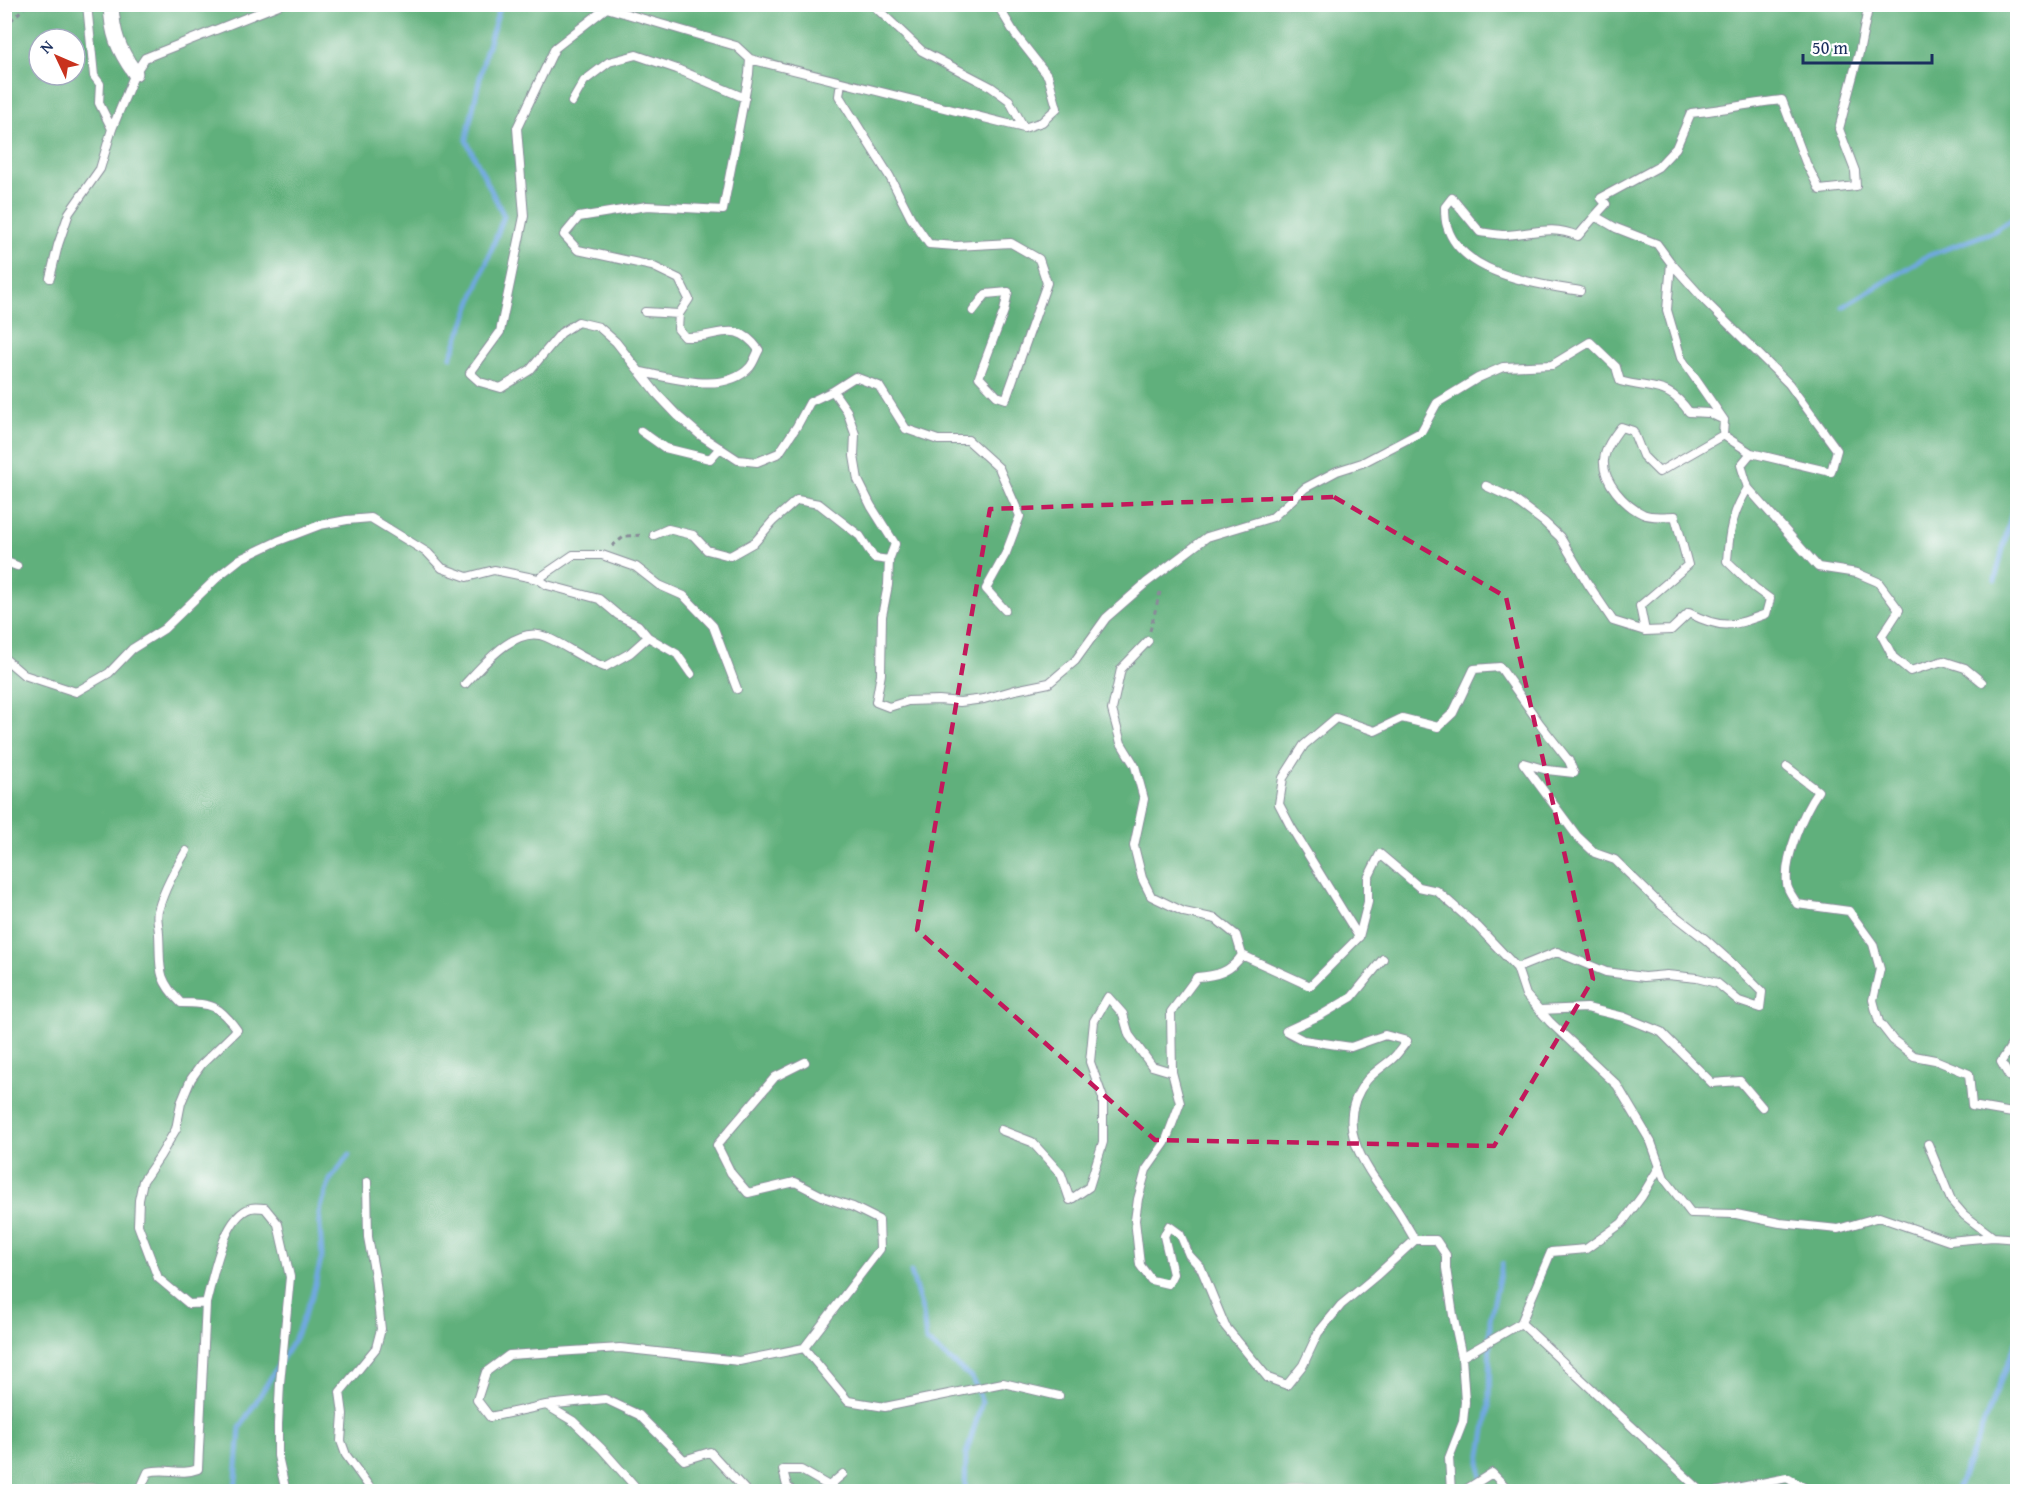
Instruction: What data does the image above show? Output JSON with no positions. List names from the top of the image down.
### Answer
{
  "scale_bar": "50 m",
  "north": "top left"
}
